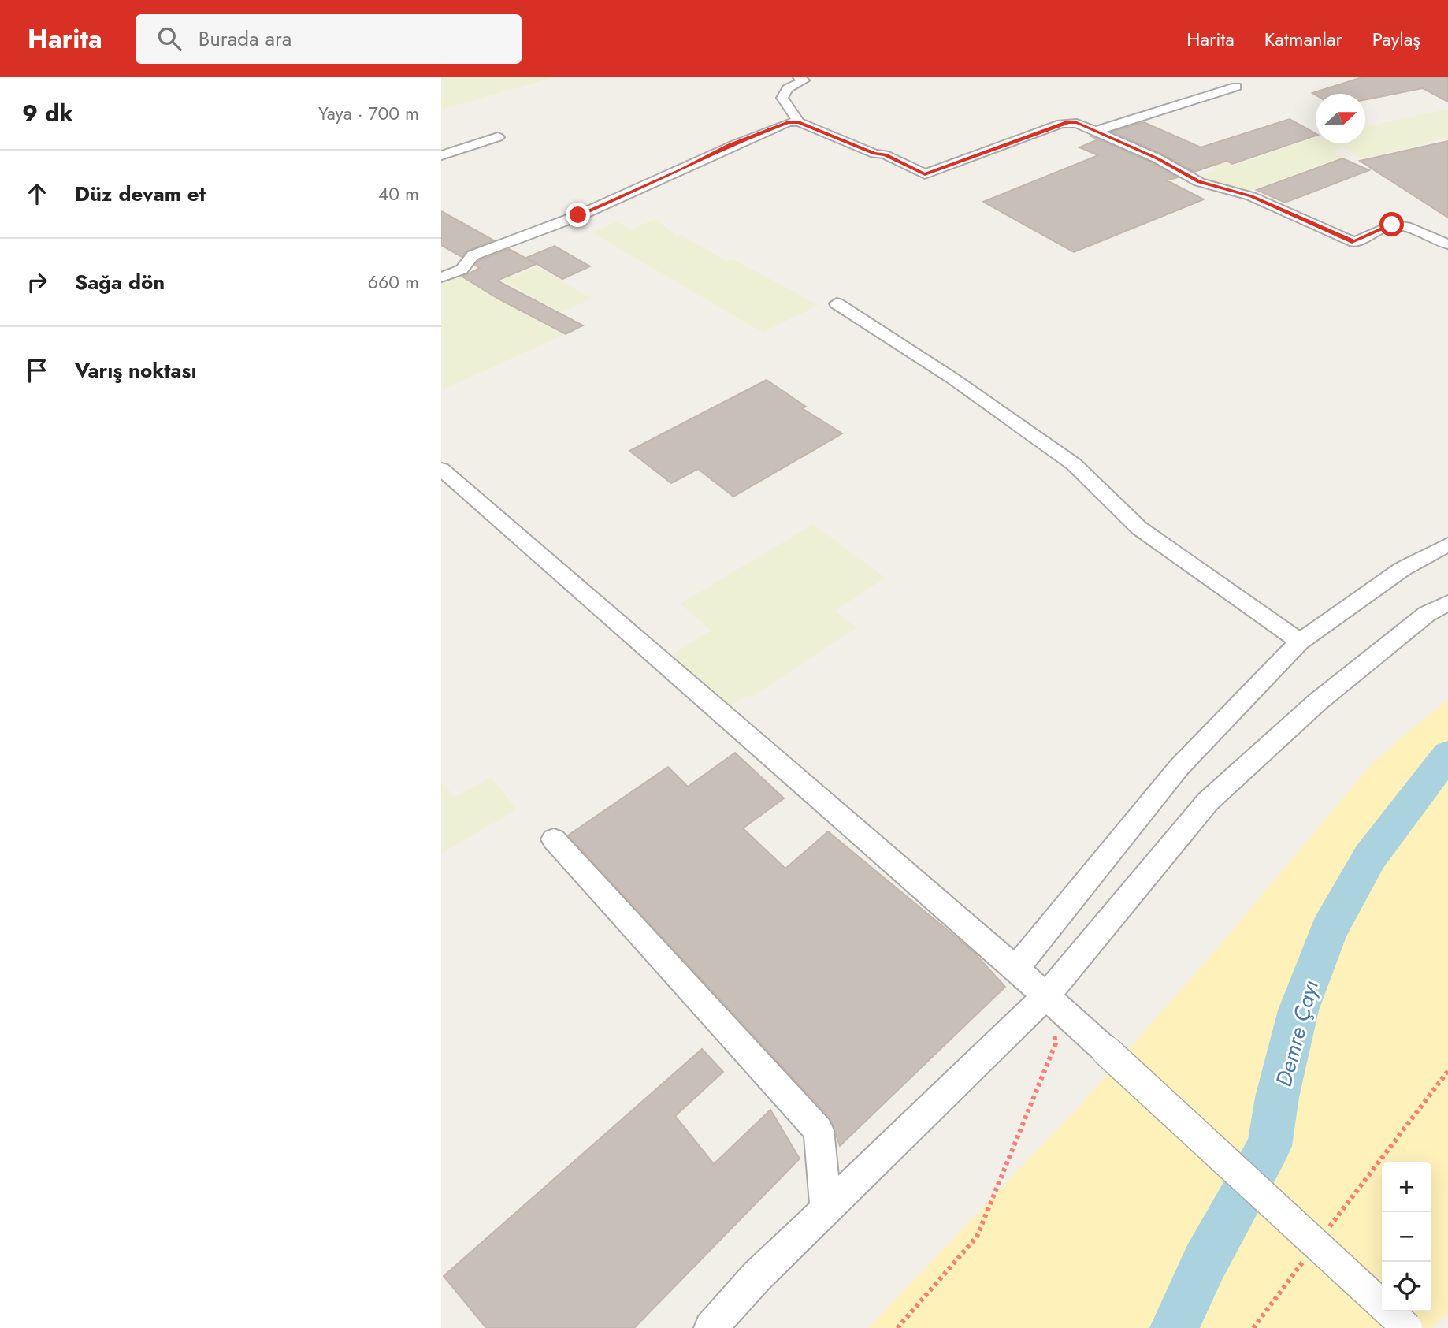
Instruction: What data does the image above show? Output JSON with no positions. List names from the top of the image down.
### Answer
{
  "water": ["Demre Çayı"],
  "north": "right",
  "page": {
    "header": "Harita",
    "search": "Burada ara",
    "nav": ["Harita", "Katmanlar", "Paylaş"],
    "heading": ["9 dk", "Yaya · 700 m"],
    "list": [
      ["Düz devam et", "40 m"],
      ["Sağa dön", "660 m"],
      "Varış noktası"
    ],
    "map_buttons": ["+", "−"]
  }
}
